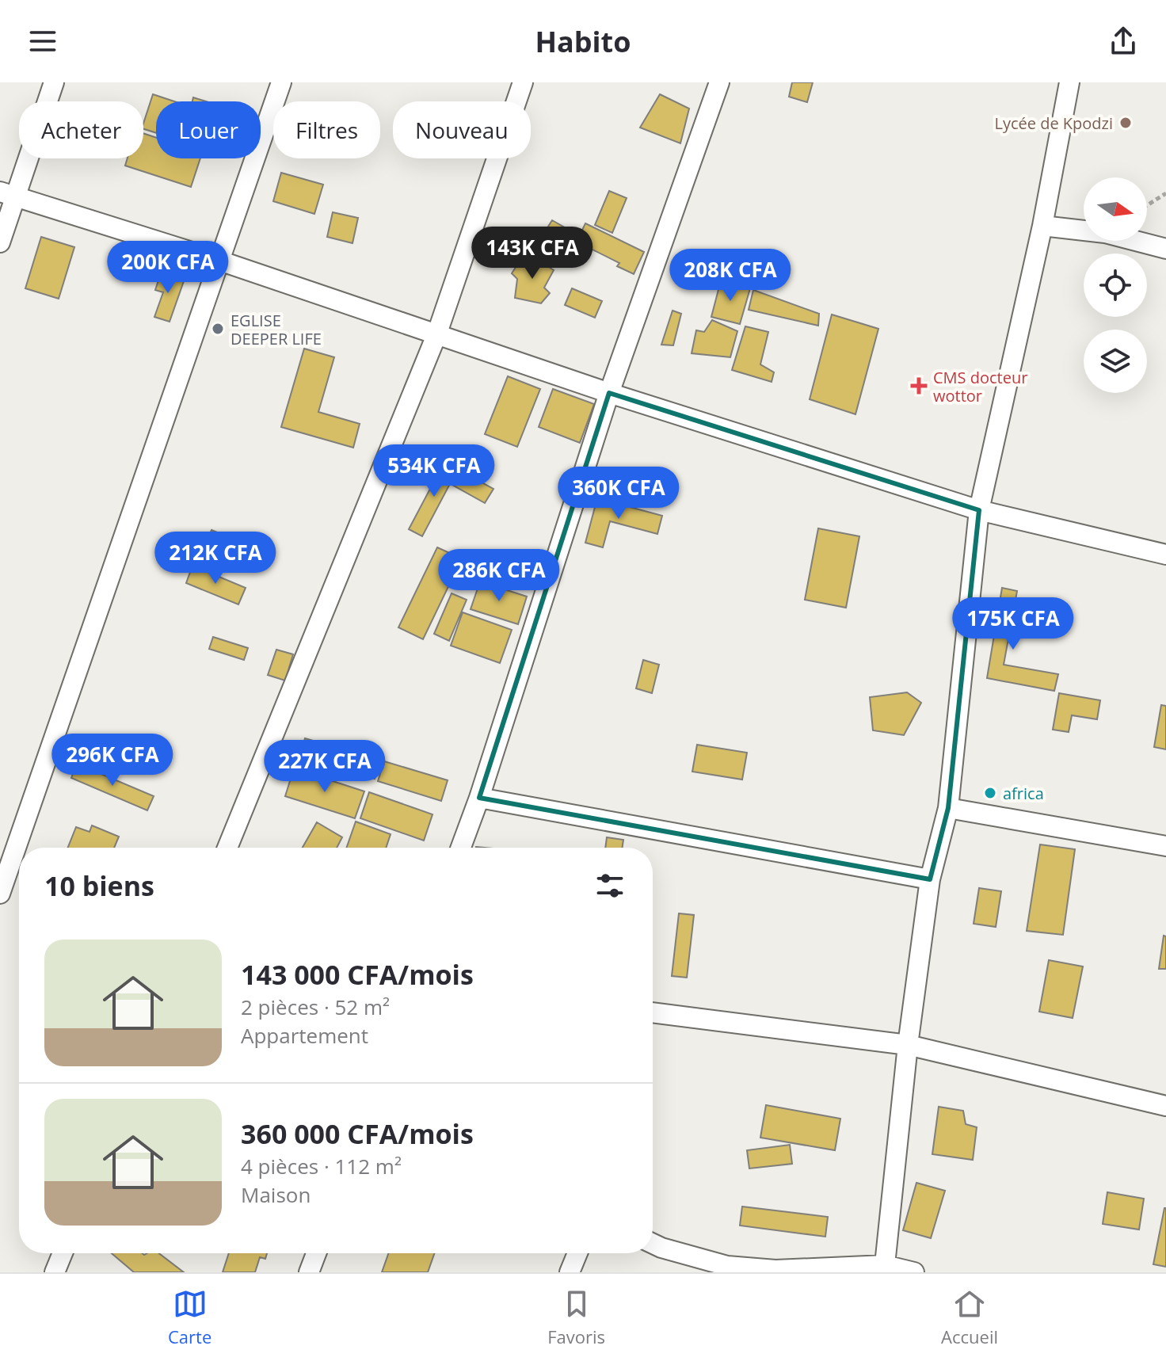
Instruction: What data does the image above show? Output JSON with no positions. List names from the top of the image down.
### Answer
{
  "places": {
    "other": ["Lycée de Kpodzi", "EGLISE DEEPER LIFE", "africa"],
    "health": ["CMS docteur wottor"]
  },
  "north": "right",
  "page": {
    "header": "Habito",
    "chip": [
      "Acheter",
      "Louer",
      "Filtres",
      "Nouveau"
    ],
    "price": [
      "143K CFA",
      "200K CFA",
      "208K CFA",
      "534K CFA",
      "360K CFA",
      "212K CFA",
      "286K CFA",
      "175K CFA",
      "296K CFA",
      "227K CFA"
    ],
    "heading": "10 biens",
    "list": [
      {
        "name": "143 000 CFA/mois",
        "note": "2 pièces · 52 m² · Appartement"
      },
      {
        "name": "360 000 CFA/mois",
        "note": "4 pièces · 112 m² · Maison"
      }
    ],
    "tabs": ["Carte", "Favoris", "Accueil"]
  }
}
